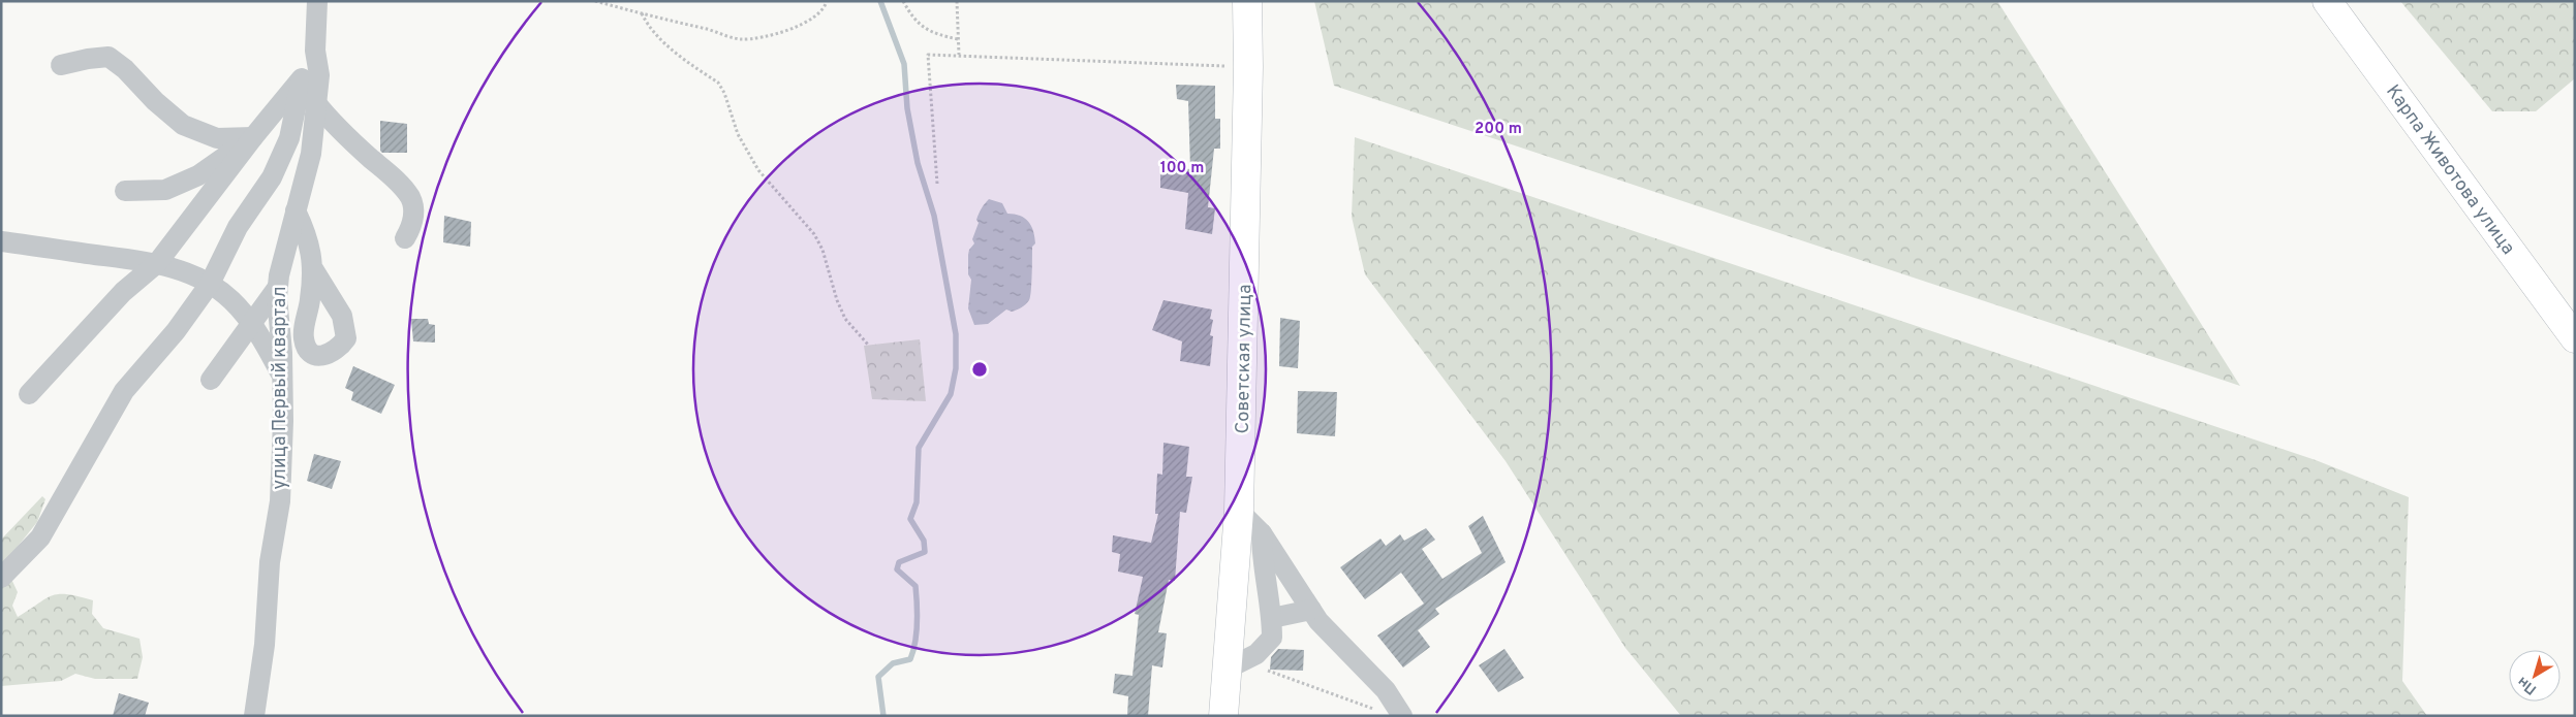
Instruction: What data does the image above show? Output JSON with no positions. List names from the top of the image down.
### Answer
{
  "streets": {
    "main road": ["Карпа Животова улица", "Советская улица"],
    "street": ["улица Первый квартал"]
  },
  "north": "bottom left",
  "rings": ["200 m", "100 m"]
}
